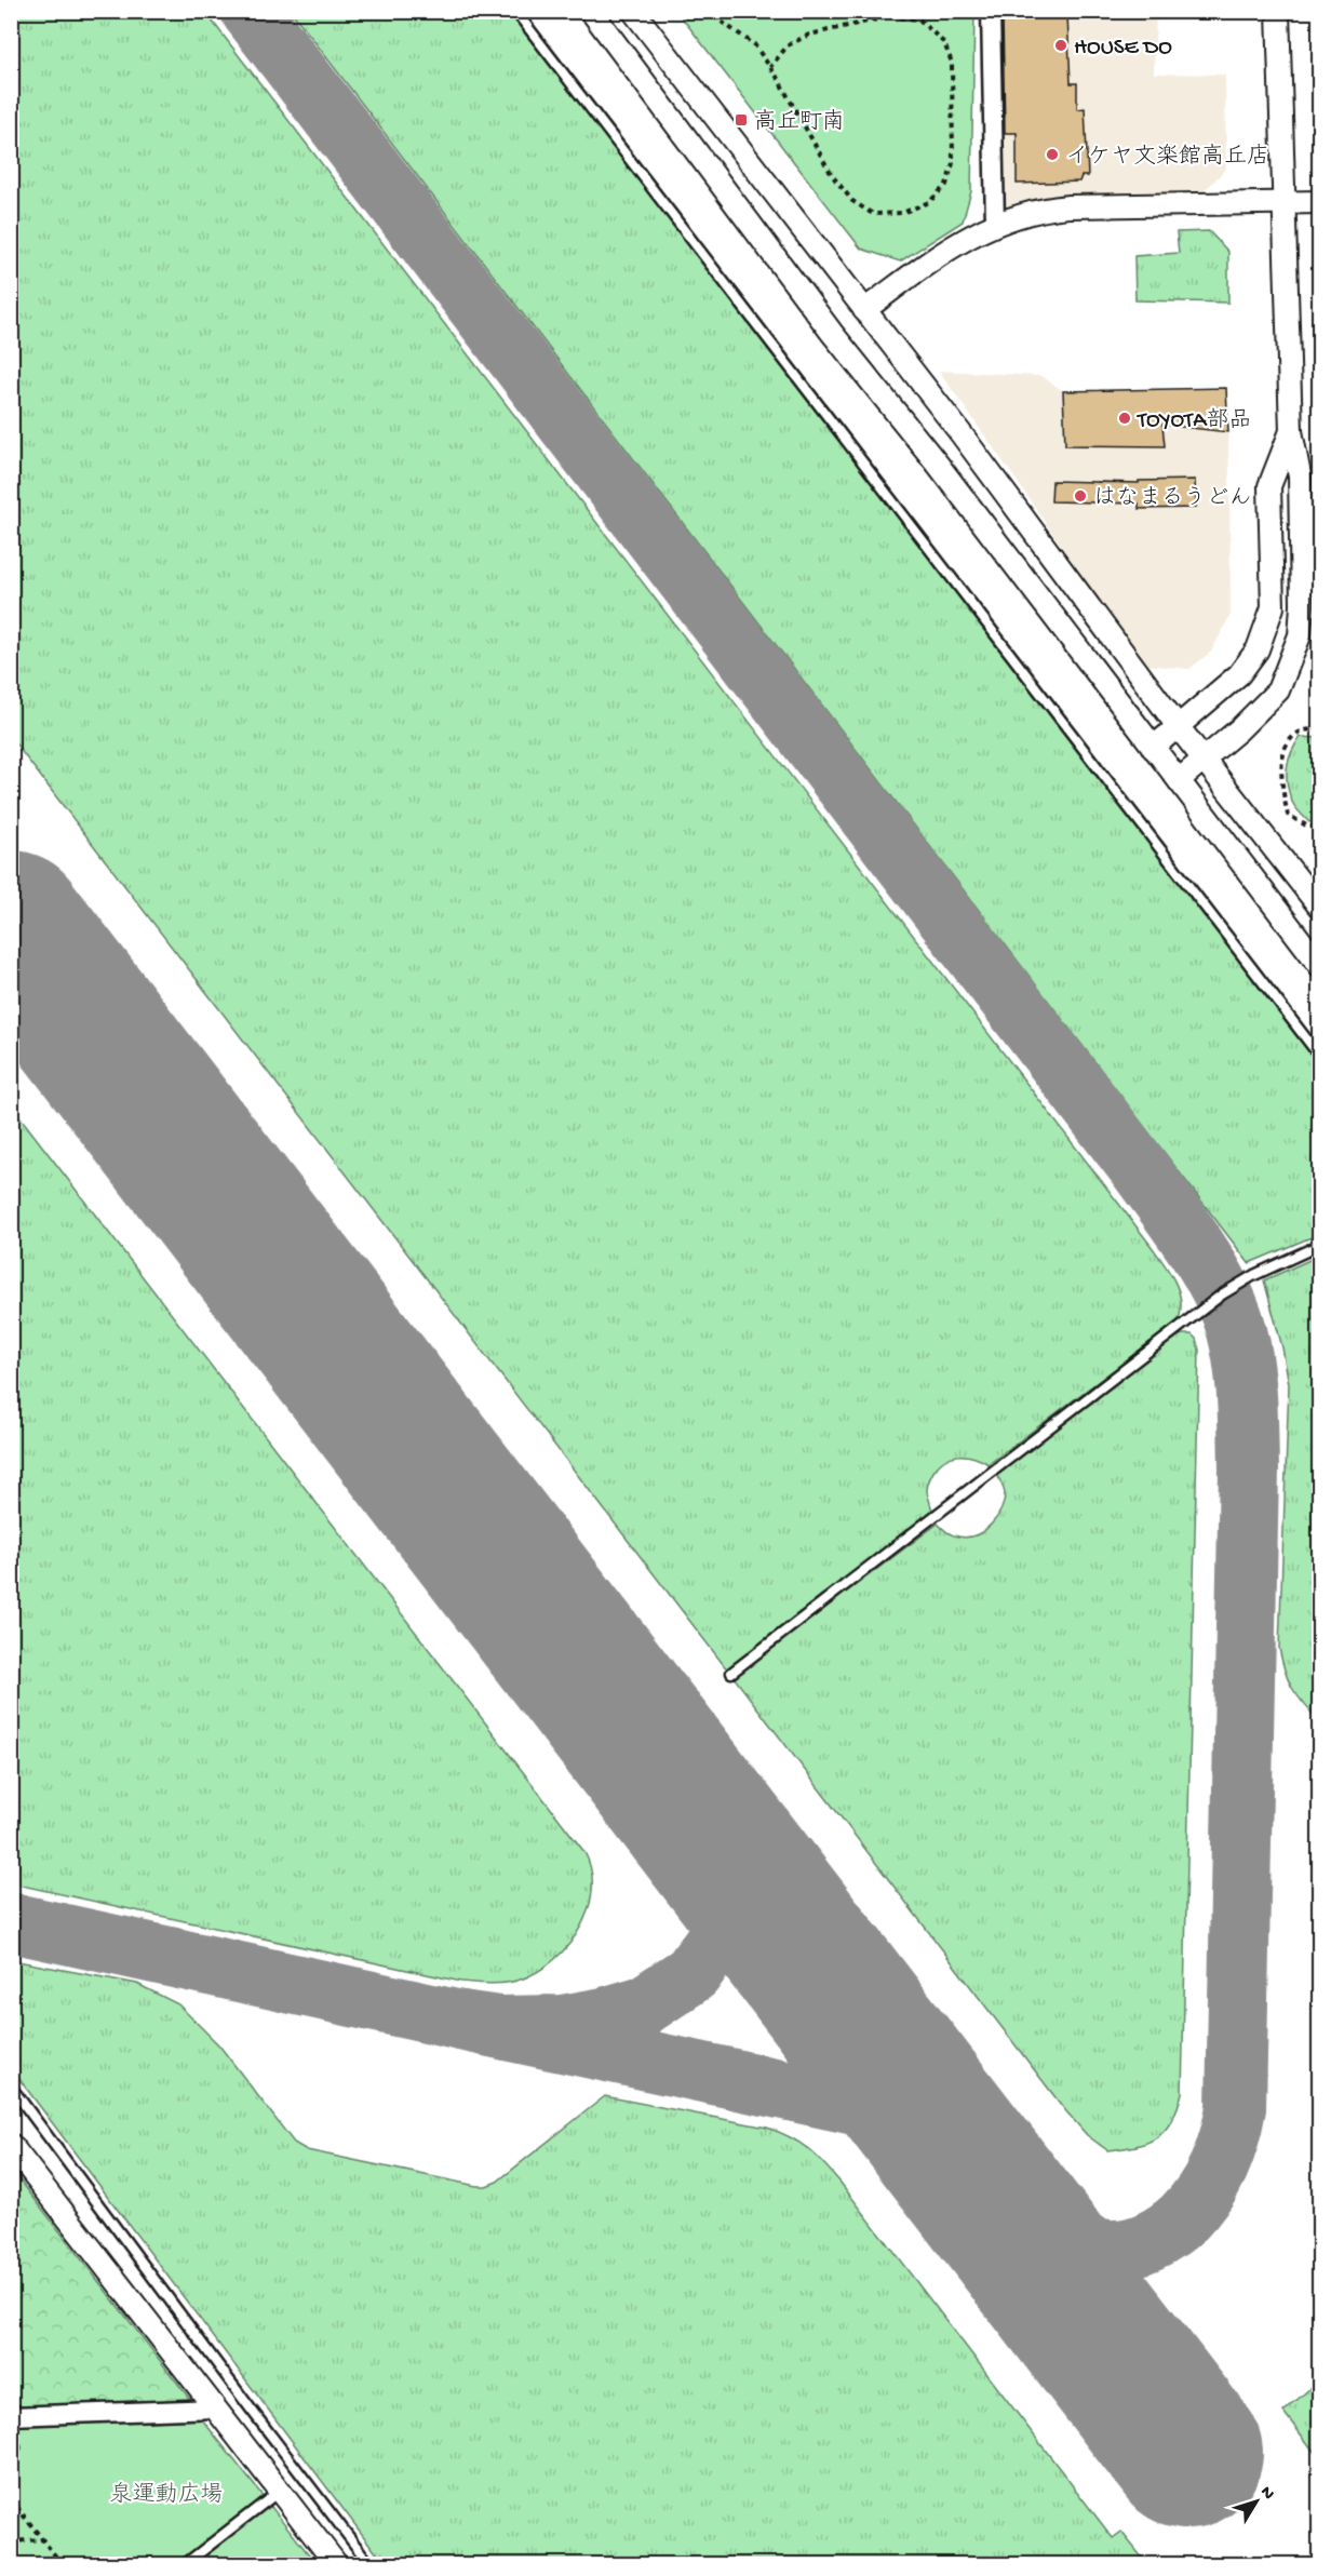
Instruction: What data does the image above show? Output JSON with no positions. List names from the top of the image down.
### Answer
{
  "parks": ["泉運動広場"],
  "places": {
    "other": [
      "HOUSE DO",
      "イケヤ文楽館高丘店",
      "TOYOTA部品",
      "はなまるうどん"
    ],
    "transit": ["高丘町南"]
  },
  "north": "top right"
}
